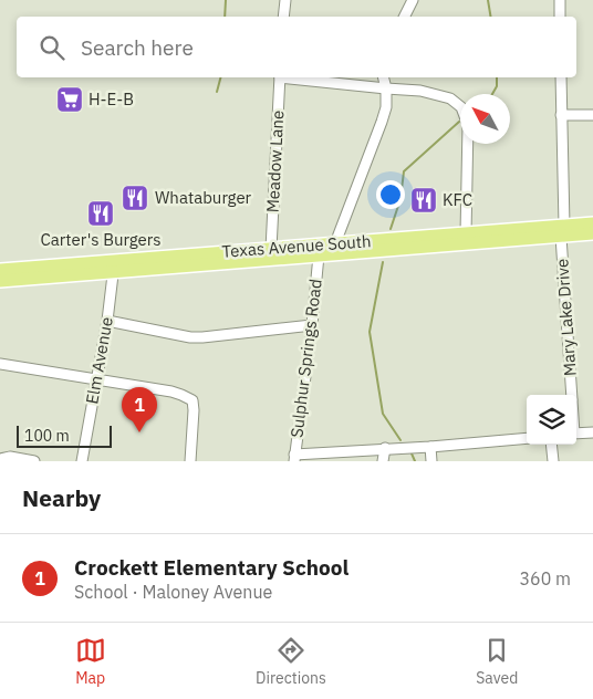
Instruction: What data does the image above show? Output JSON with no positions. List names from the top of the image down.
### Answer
{
  "streets": {
    "main road": ["Texas Avenue South"],
    "street": [
      "Meadow Lane",
      "Mary Lake Drive",
      "Sulphur Springs Road",
      "Elm Avenue"
    ]
  },
  "crossings": [
    ["Meadow Lane", "Texas Avenue South"],
    ["Texas Avenue South", "Mary Lake Drive"],
    ["Texas Avenue South", "Sulphur Springs Road"],
    ["Texas Avenue South", "Elm Avenue"]
  ],
  "places": {
    "supermarket": ["H-E-B"],
    "restaurant": ["Whataburger", "KFC", "Carter's Burgers"]
  },
  "scale_bar": "100 m",
  "north": "top left",
  "page": {
    "search": "Search here",
    "pins": "1",
    "scale": "100 m",
    "heading": "Nearby",
    "list": [
      {
        "mark": "1",
        "name": "Crockett Elementary School",
        "note": "School · Maloney Avenue",
        "value": "360 m"
      }
    ],
    "nav": ["Map", "Directions", "Saved"]
  }
}
